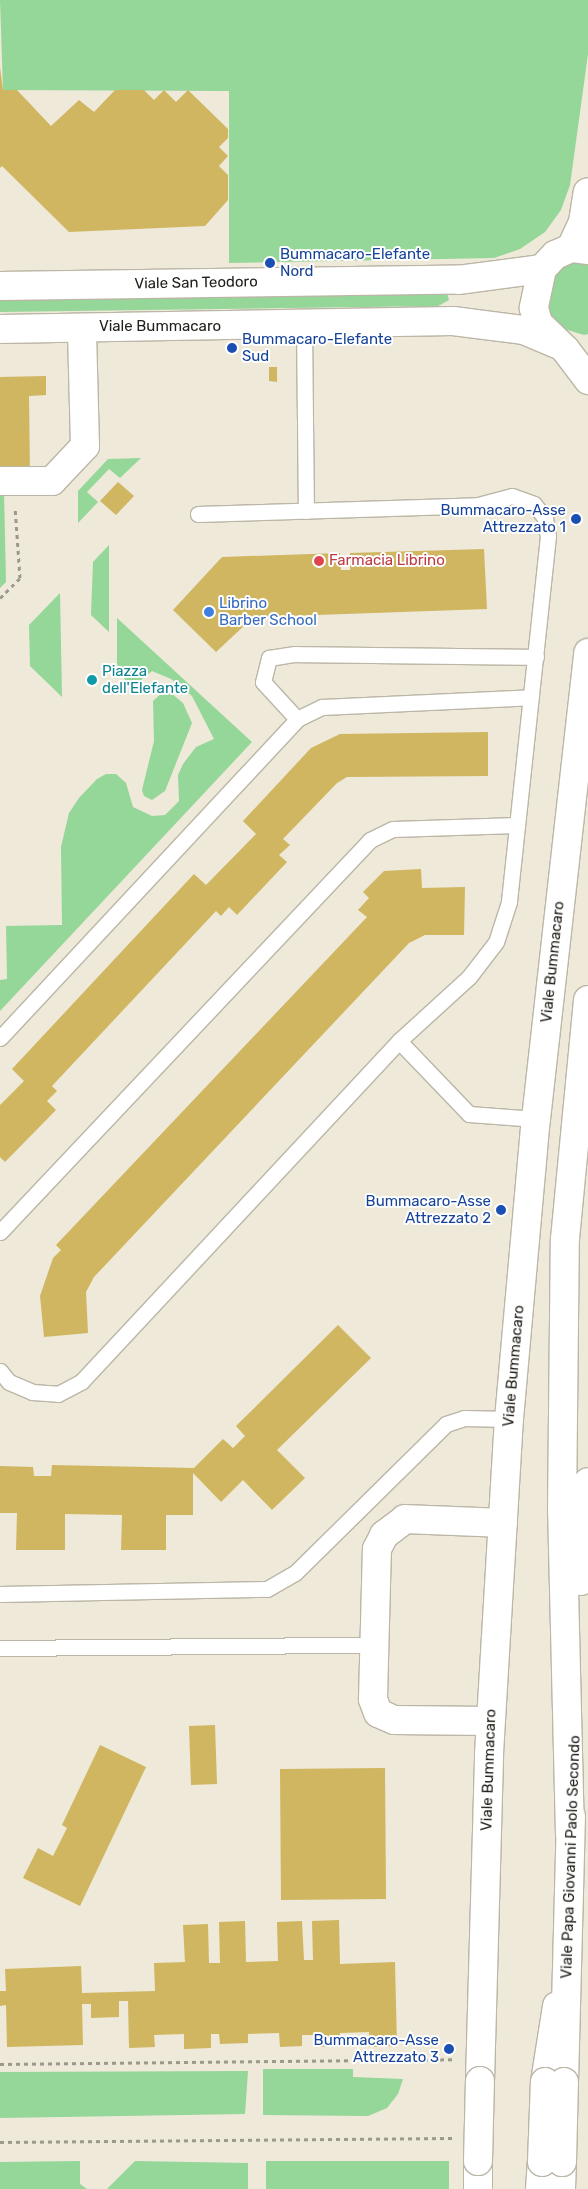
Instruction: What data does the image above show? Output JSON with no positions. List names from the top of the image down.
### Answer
{
  "streets": {
    "main road": ["Viale San Teodoro", "Viale Bummacaro", "Viale Papa Giovanni Paolo Secondo"]
  },
  "places": [
    "Bummacaro-Elefante Nord",
    "Bummacaro-Elefante Sud",
    "Bummacaro-Asse Attrezzato 1",
    "Farmacia Librino",
    "Librino Barber School",
    "Piazza dell'Elefante",
    "Bummacaro-Asse Attrezzato 2",
    "Bummacaro-Asse Attrezzato 3"
  ]
}
